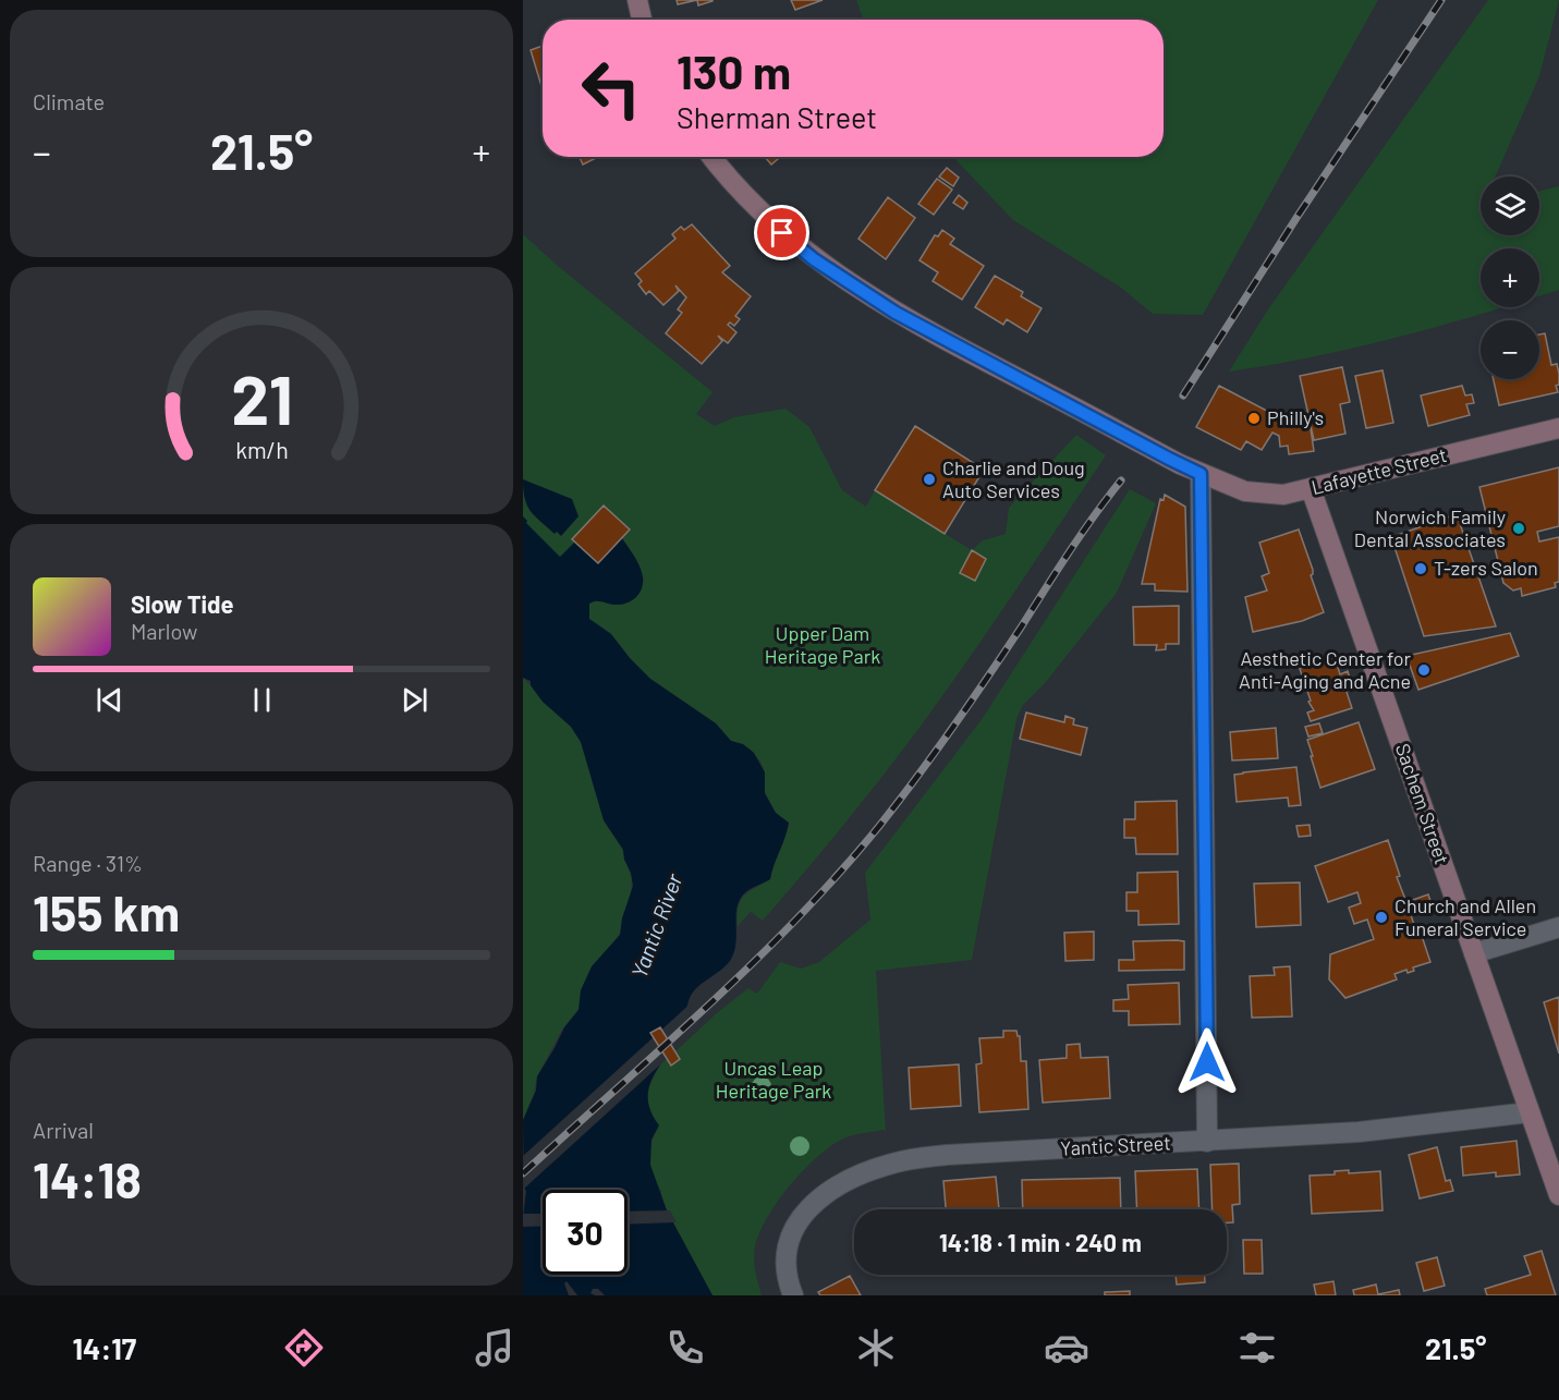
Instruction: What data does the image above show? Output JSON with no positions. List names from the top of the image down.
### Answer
{
  "streets": {
    "street": ["Lafayette Street", "Sachem Street", "Yantic Street"]
  },
  "crossings": [
    ["Lafayette Street", "Sachem Street"],
    ["Sachem Street", "Yantic Street"]
  ],
  "water": ["Yantic River"],
  "parks": ["Upper Dam Heritage Park", "Uncas Leap Heritage Park"],
  "places": [
    "Philly's",
    "Charlie and Doug Auto Services",
    "Norwich Family Dental Associates",
    "T-zers Salon",
    "Aesthetic Center for Anti-Aging and Acne",
    "Church and Allen Funeral Service"
  ],
  "page": {
    "tile": [
      "Climate",
      ["Range · 31%", "155 km"],
      ["Arrival", "14:18"]
    ],
    "turn": ["130 m", "Sherman Street"],
    "heat": ["−", "21.5°", "+"],
    "map_buttons": ["+", "−"],
    "song": ["Slow Tide", "Marlow"],
    "limit": "30",
    "trip": "14:18 · 1 min · 240 m",
    "tabs": ["14:17", "21.5°"],
    "gauge": ["21", "km/h"]
  }
}
